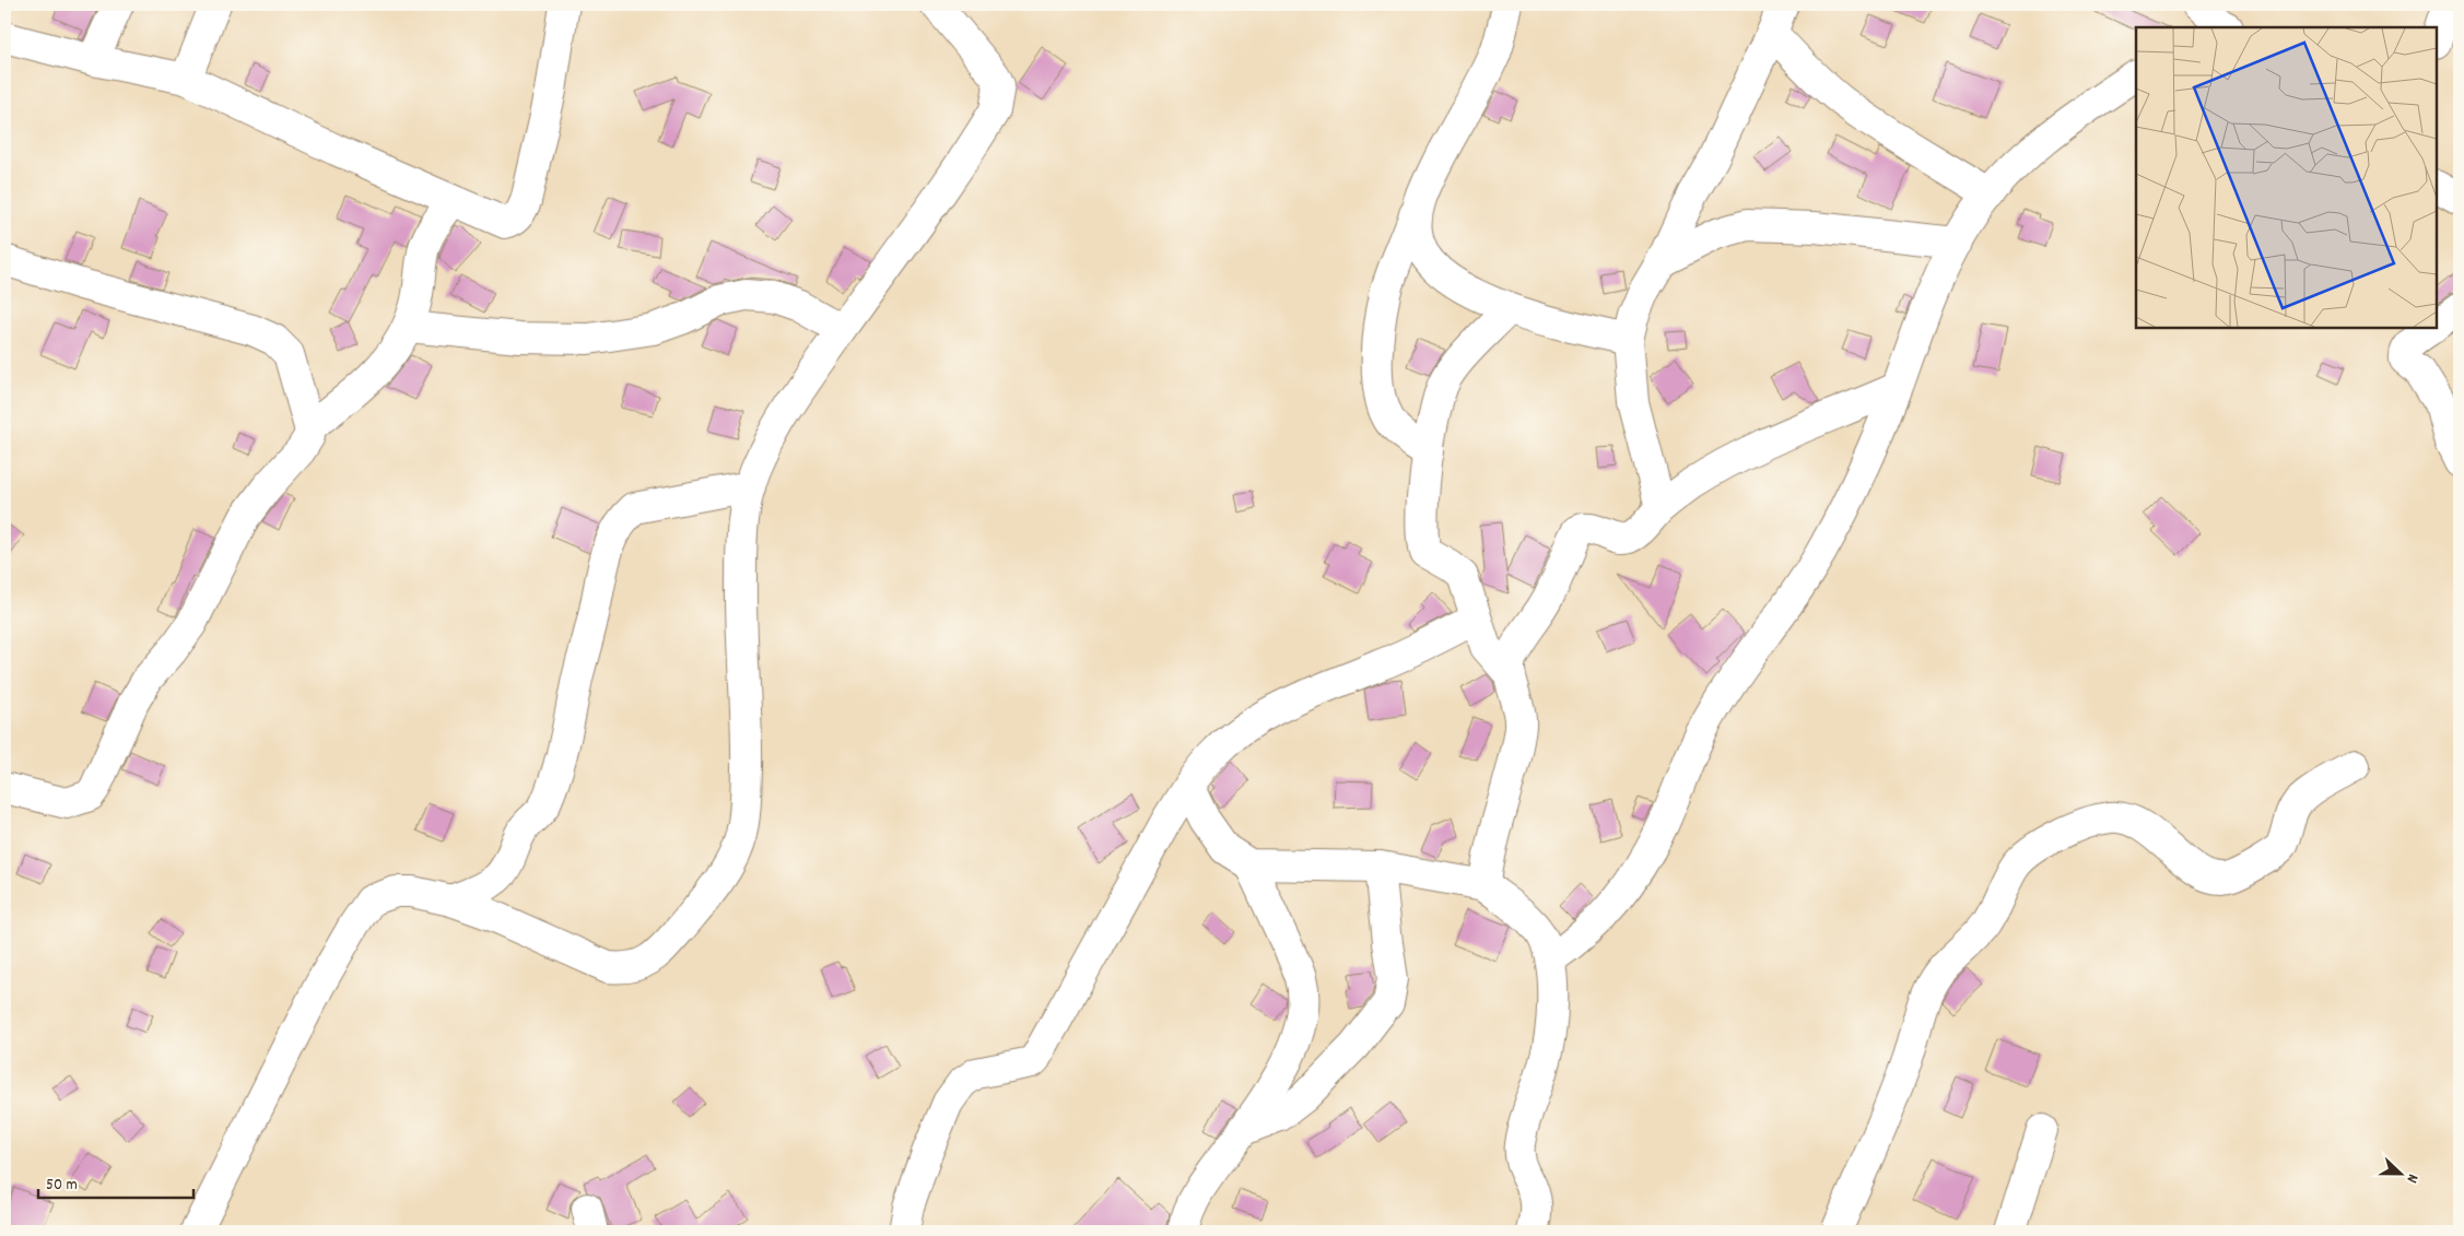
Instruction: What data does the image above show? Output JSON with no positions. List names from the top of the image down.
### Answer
{
  "scale_bar": "50 m",
  "north": "right"
}
